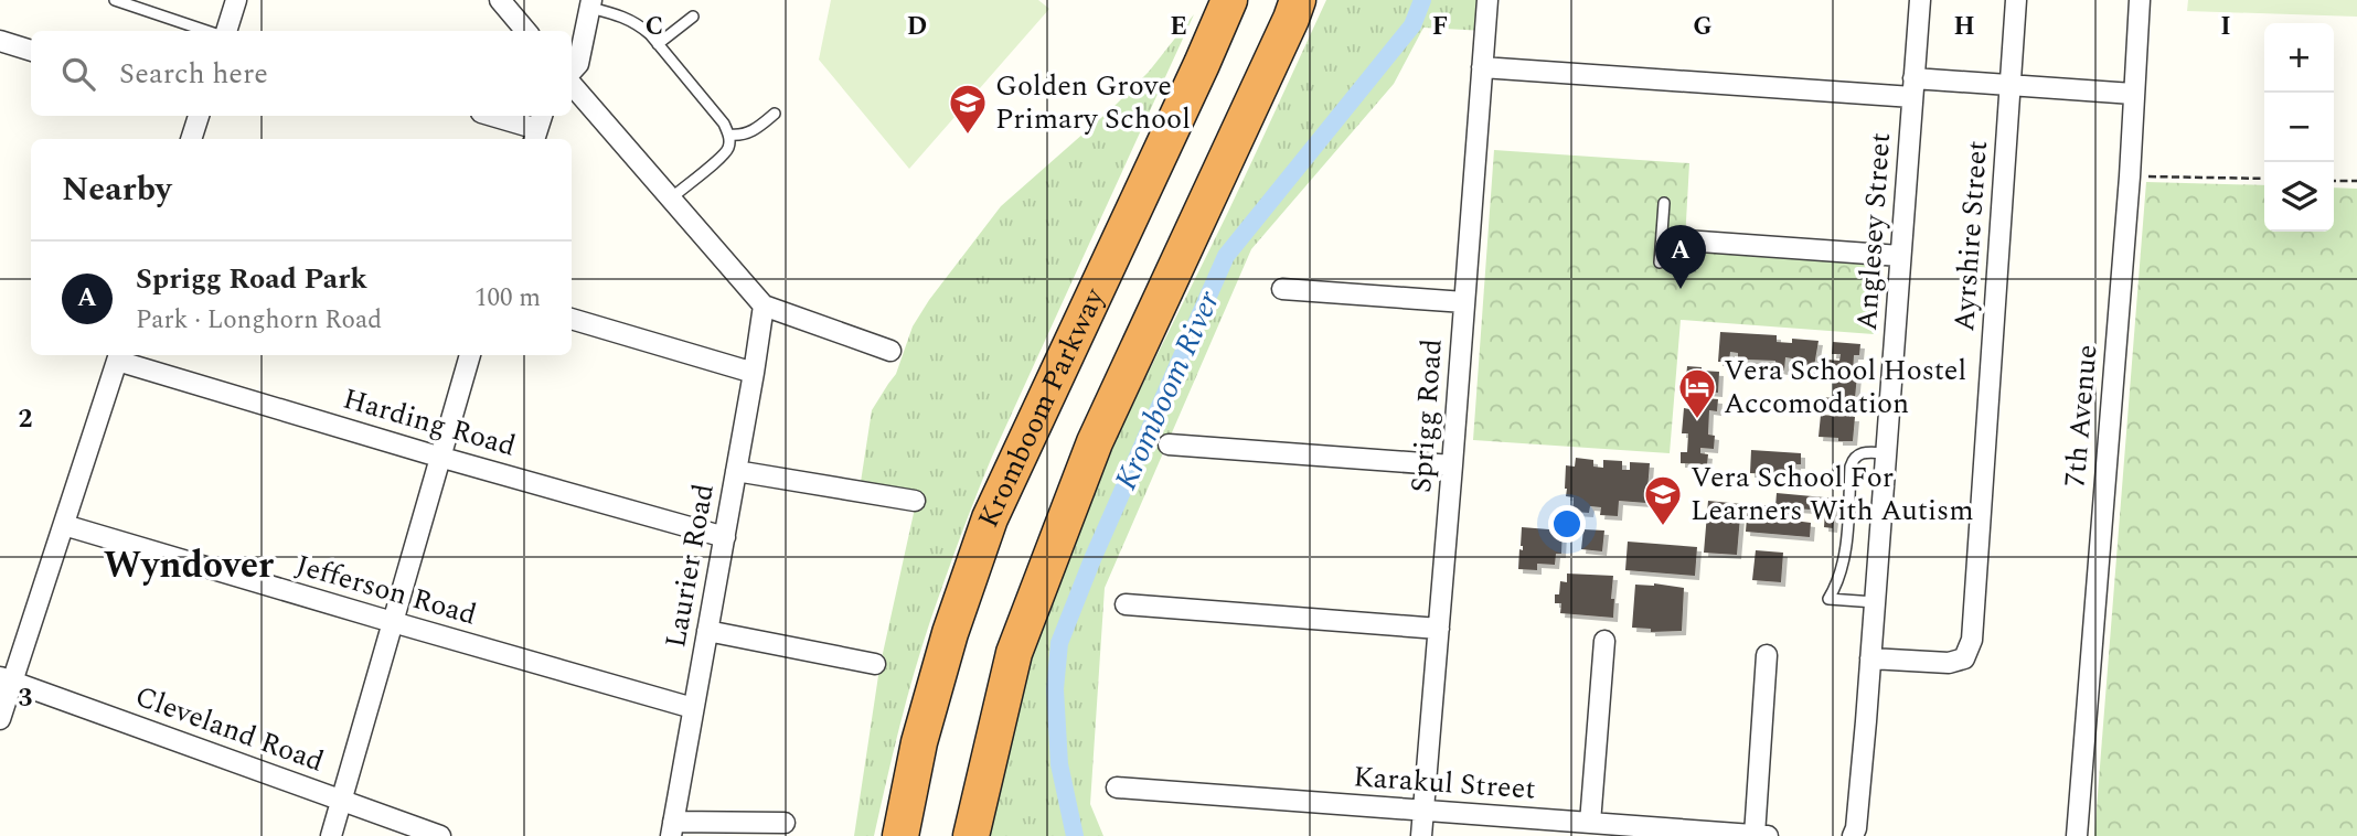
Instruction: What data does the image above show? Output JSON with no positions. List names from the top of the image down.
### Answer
{
  "streets": {
    "highway": ["Kromboom Parkway"],
    "street": [
      "Anglesey Street",
      "Ayrshire Street",
      "Sprigg Road",
      "7th Avenue",
      "Harding Road",
      "Laurier Road",
      "Jefferson Road",
      "Cleveland Road",
      "Karakul Street"
    ]
  },
  "crossings": [
    ["Anglesey Street", "Ayrshire Street"],
    ["Sprigg Road", "Karakul Street"],
    ["Harding Road", "Laurier Road"],
    ["Laurier Road", "Jefferson Road"]
  ],
  "districts": ["Wyndover"],
  "water": ["Kromboom River"],
  "places": {
    "school or university": ["Golden Grove Primary School", "Vera School For Learners With Autism"],
    "hotel": ["Vera School Hostel Accomodation"]
  },
  "page": {
    "map_buttons": ["+", "−"],
    "search": "Search here",
    "heading": "Nearby",
    "pins": "A",
    "list": [
      {
        "mark": "A",
        "name": "Sprigg Road Park",
        "note": "Park · Longhorn Road",
        "value": "100 m"
      }
    ]
  },
  "grid": {
    "columns": [
      "C",
      "D",
      "E",
      "F",
      "G",
      "H",
      "I"
    ],
    "rows": ["2", "3"]
  }
}
